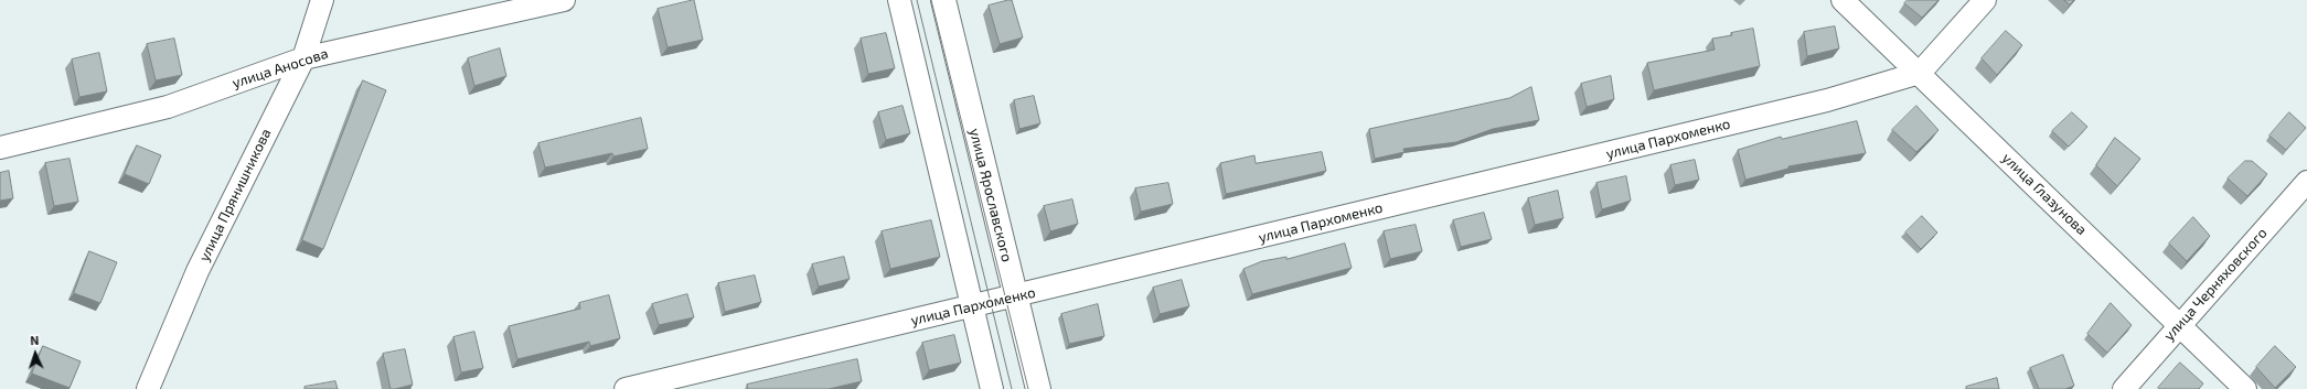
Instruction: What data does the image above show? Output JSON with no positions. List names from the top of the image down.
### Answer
{
  "streets": {
    "street": [
      "улица Аносова",
      "улица Пархоменко",
      "улица Глазунова",
      "улица Прянишникова",
      "улица Ярославского",
      "улица Черняховского"
    ]
  },
  "crossings": [
    ["улица Аносова", "улица Прянишникова"],
    ["улица Пархоменко", "улица Глазунова"],
    ["улица Пархоменко", "улица Ярославского"],
    ["улица Глазунова", "улица Черняховского"]
  ],
  "north": "top"
}
